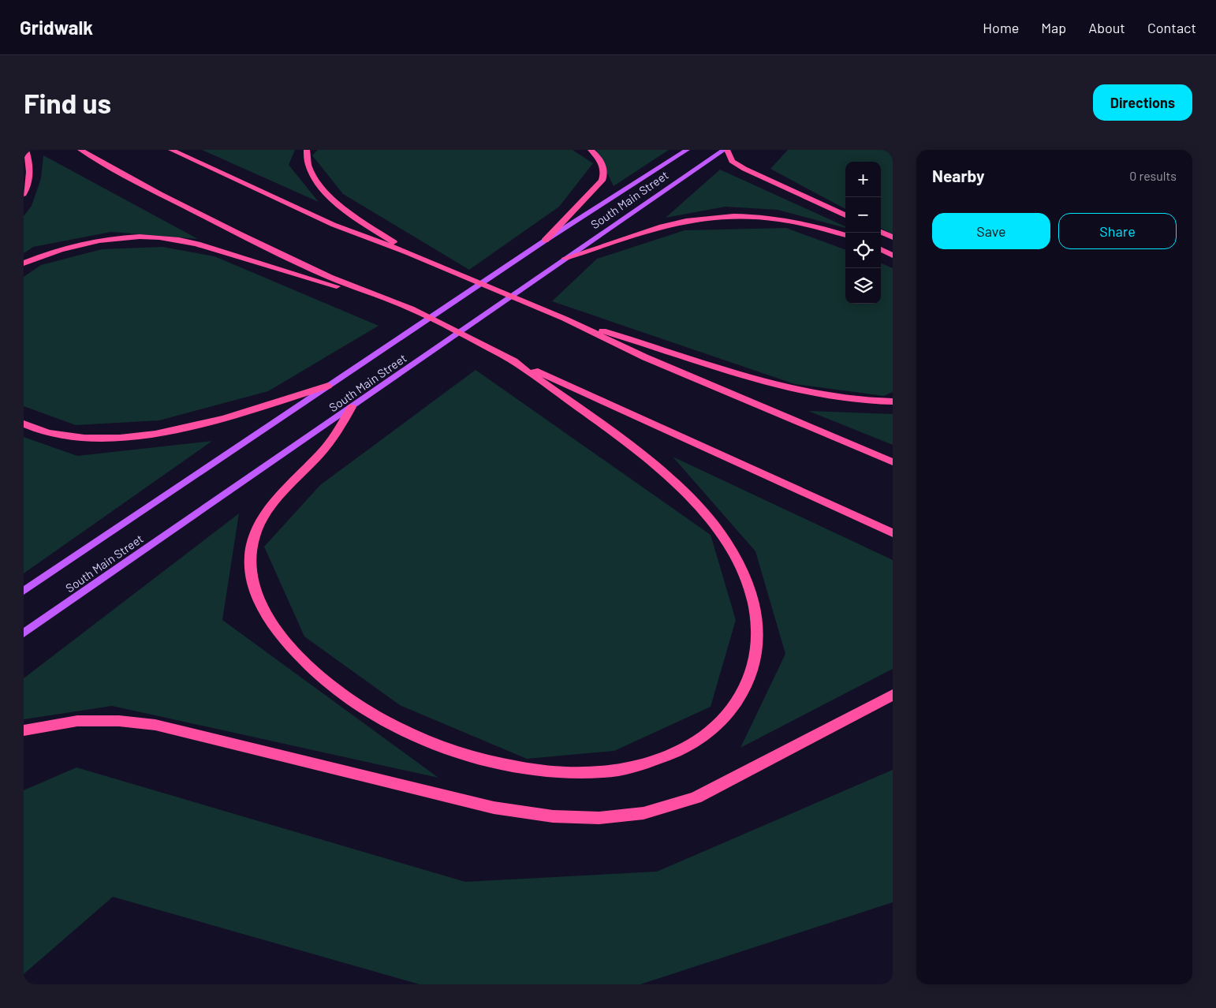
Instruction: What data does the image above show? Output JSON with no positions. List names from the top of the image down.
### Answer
{
  "streets": {
    "main road": ["South Main Street"]
  },
  "page": {
    "header": "Gridwalk",
    "nav": [
      "Home",
      "Map",
      "About",
      "Contact"
    ],
    "buttons": [
      "Directions",
      ["Save", "Share"]
    ],
    "title": "Find us",
    "heading": ["Nearby", "0 results"],
    "map_buttons": ["+", "−"]
  }
}
